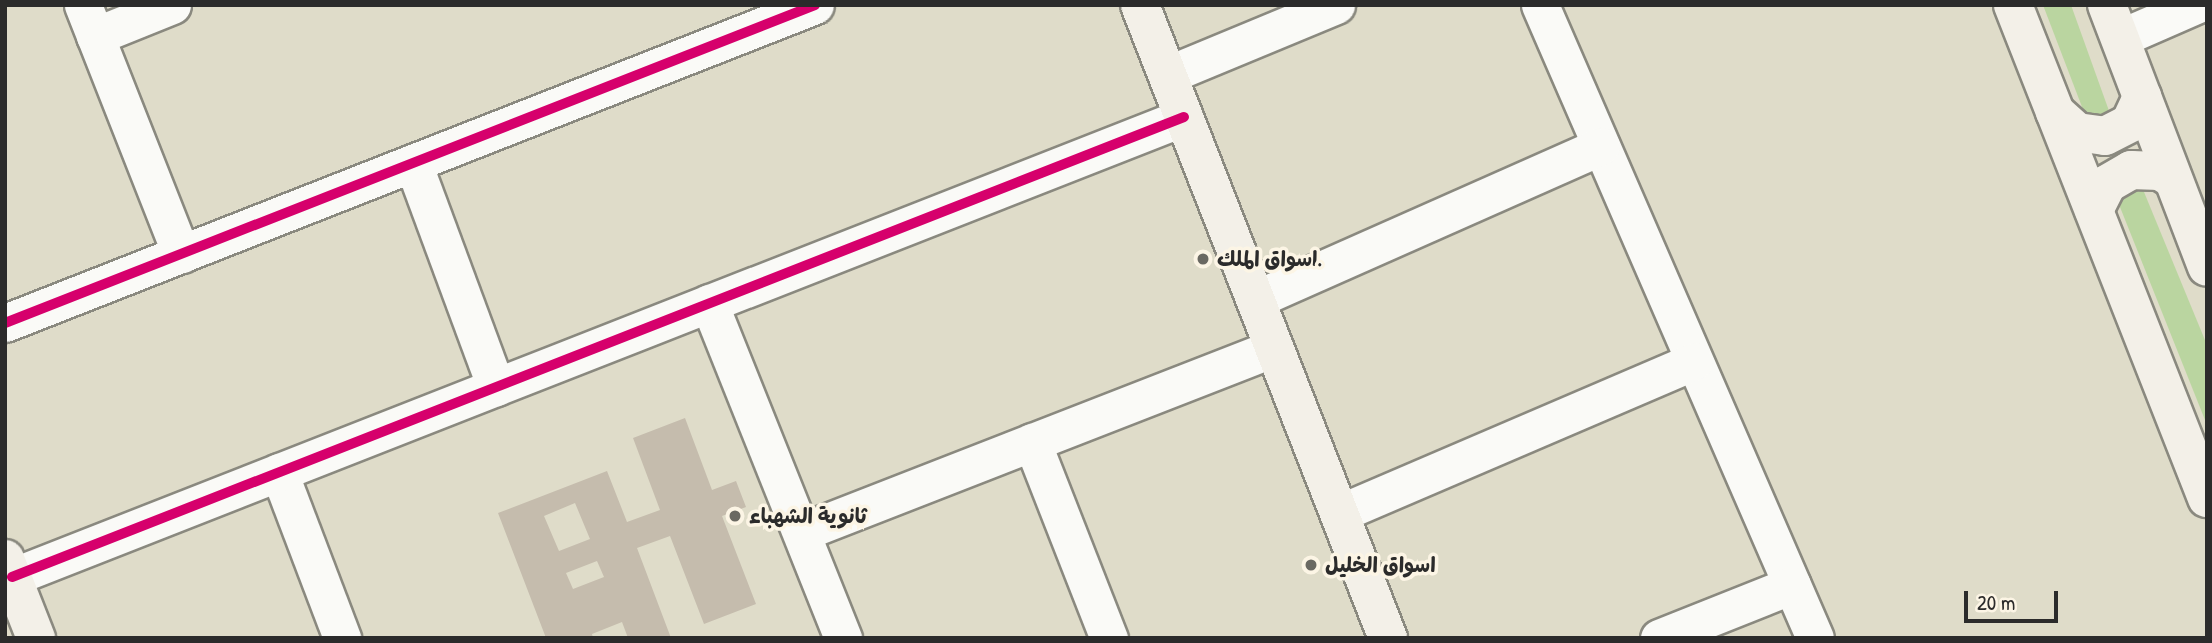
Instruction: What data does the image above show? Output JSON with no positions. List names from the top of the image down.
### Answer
{
  "places": ["اسواق الملك.", "ثانوية الشهباء", "اسواق الخليل"],
  "scale_bar": "20 m"
}
